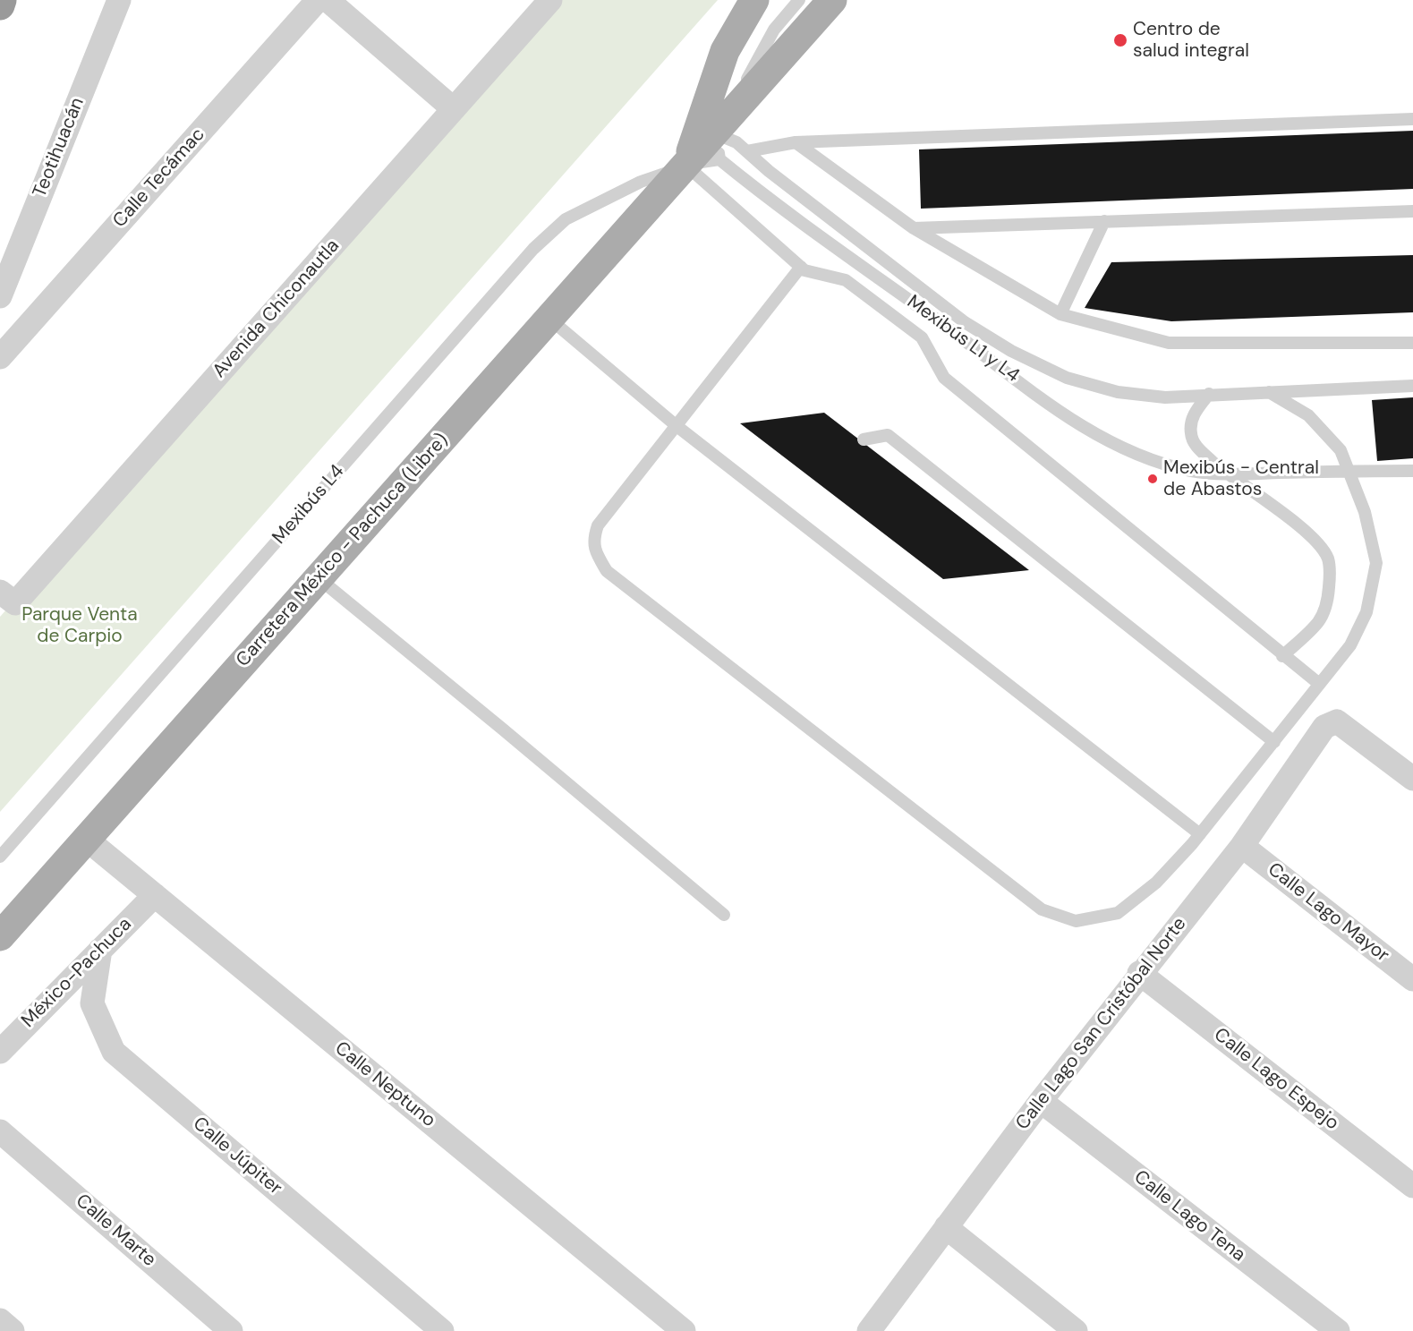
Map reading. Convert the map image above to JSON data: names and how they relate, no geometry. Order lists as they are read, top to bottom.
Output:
{
  "streets": {
    "main road": ["Carretera México - Pachuca (Libre)"],
    "street": [
      "Teotihuacán",
      "Calle Tecámac",
      "Avenida Chiconautla",
      "Calle Lago Mayor",
      "México-Pachuca",
      "Calle Lago San Cristóbal Norte",
      "Calle Lago Espejo",
      "Calle Neptuno",
      "Calle Júpiter",
      "Calle Lago Tena",
      "Calle Marte"
    ],
    "lane": ["Mexibús L1 y L4", "Mexibús L4"]
  },
  "crossings": [
    ["Mexibús L1 y L4", "Mexibús L4"],
    ["Mexibús L1 y L4", "Carretera México - Pachuca (Libre)"],
    ["Mexibús L4", "Carretera México - Pachuca (Libre)"],
    ["Carretera México - Pachuca (Libre)", "Calle Neptuno"],
    ["Calle Lago Mayor", "Calle Lago San Cristóbal Norte"],
    ["México-Pachuca", "Calle Neptuno"],
    ["México-Pachuca", "Calle Júpiter"],
    ["Calle Lago San Cristóbal Norte", "Calle Lago Espejo"],
    ["Calle Lago San Cristóbal Norte", "Calle Lago Tena"]
  ],
  "parks": ["Parque Venta de Carpio"],
  "places": ["Centro de salud integral", "Mexibús - Central de Abastos"]
}
